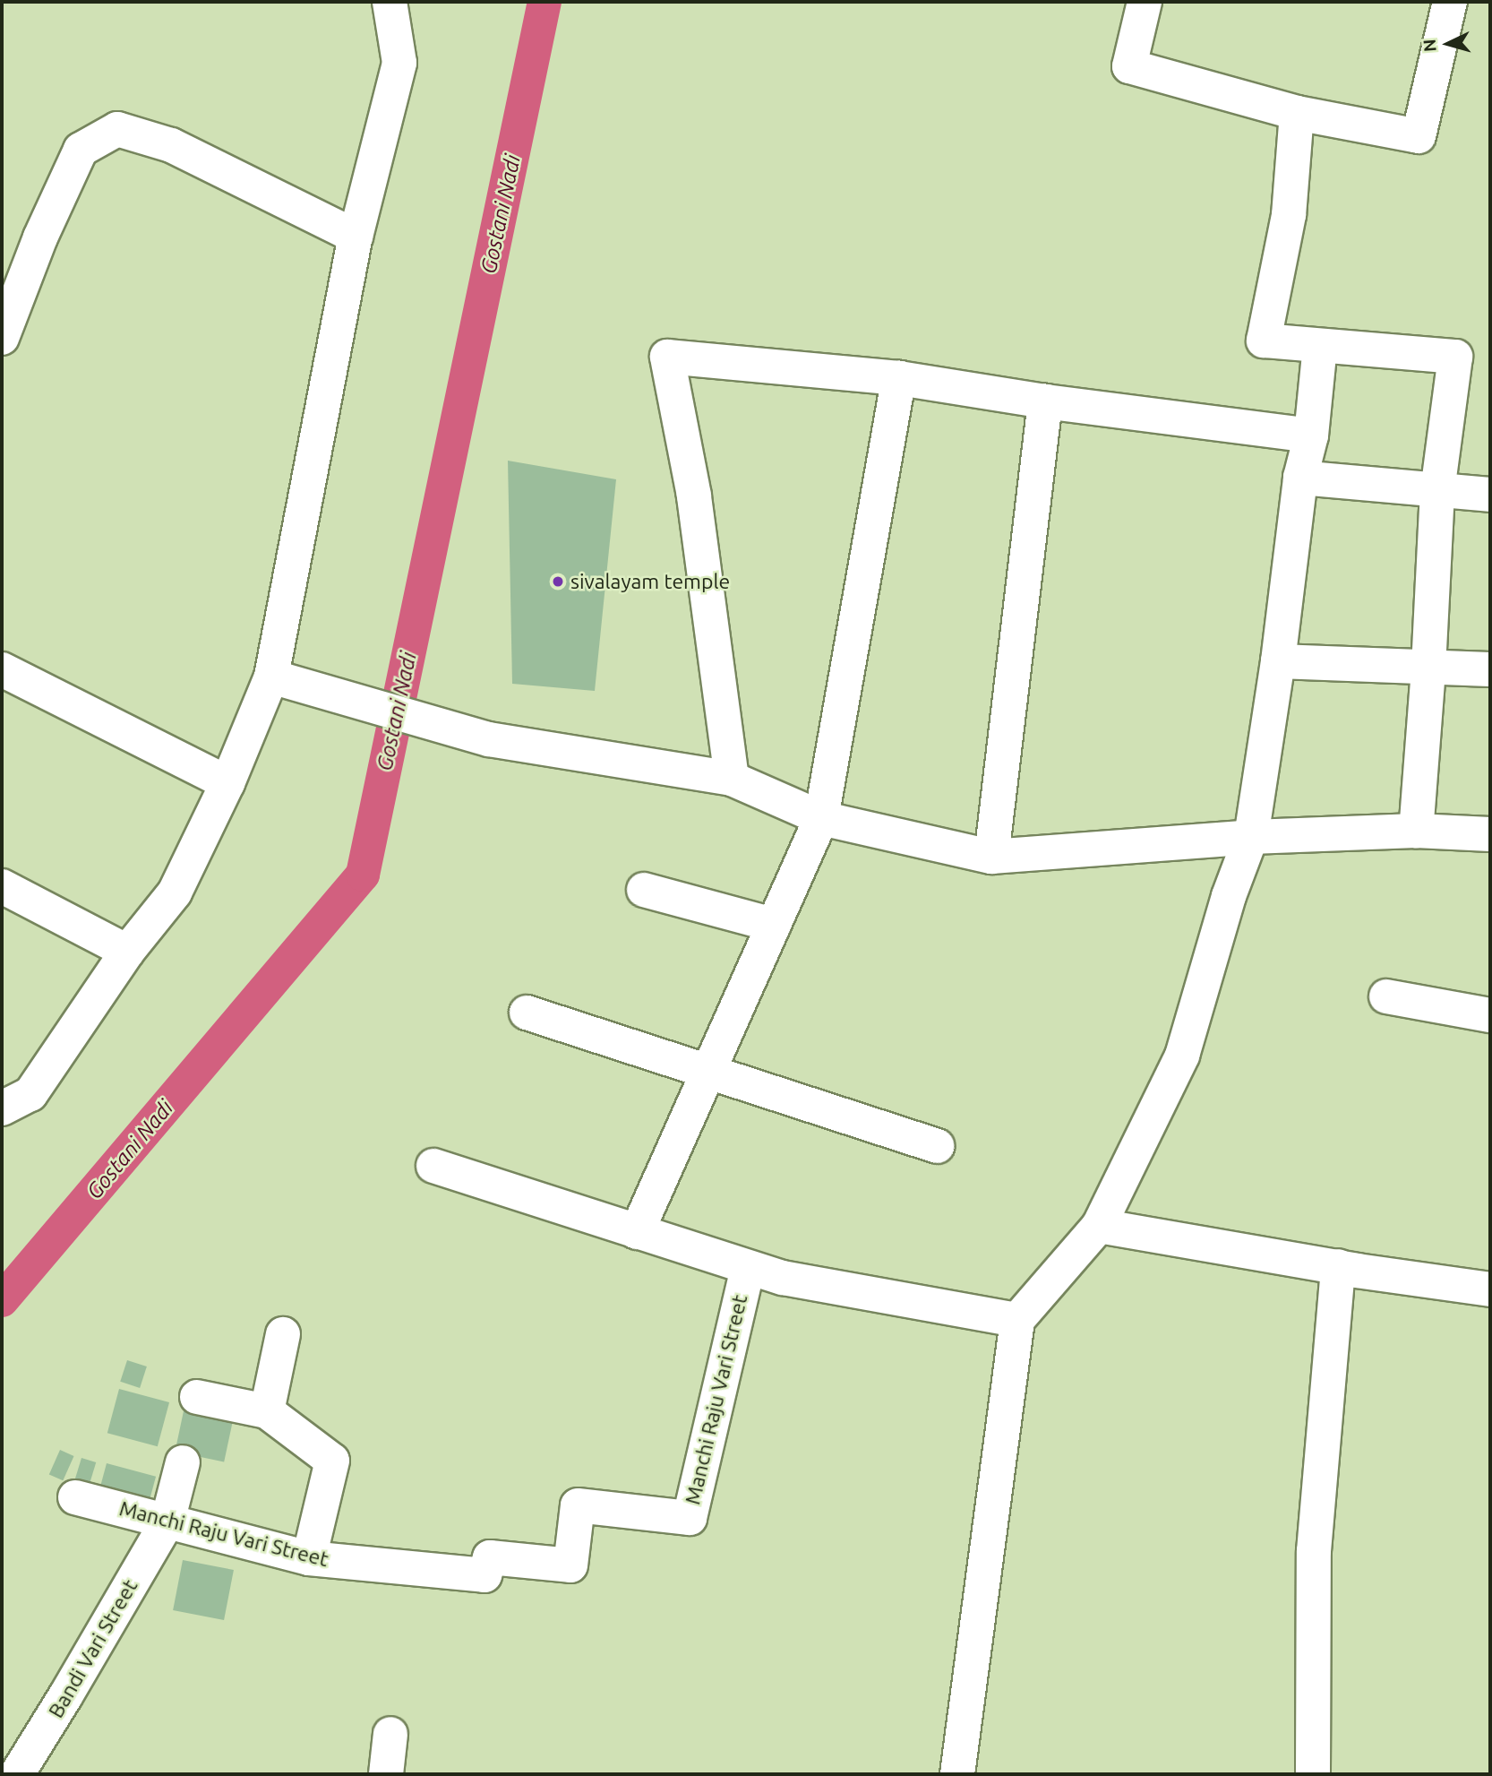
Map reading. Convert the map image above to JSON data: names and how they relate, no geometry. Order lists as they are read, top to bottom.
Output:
{
  "streets": {
    "street": ["Manchi Raju Vari Street", "Bandi Vari Street"]
  },
  "crossings": [
    ["Manchi Raju Vari Street", "Bandi Vari Street"]
  ],
  "water": ["Gostani Nadi"],
  "places": ["sivalayam temple"],
  "north": "left"
}
